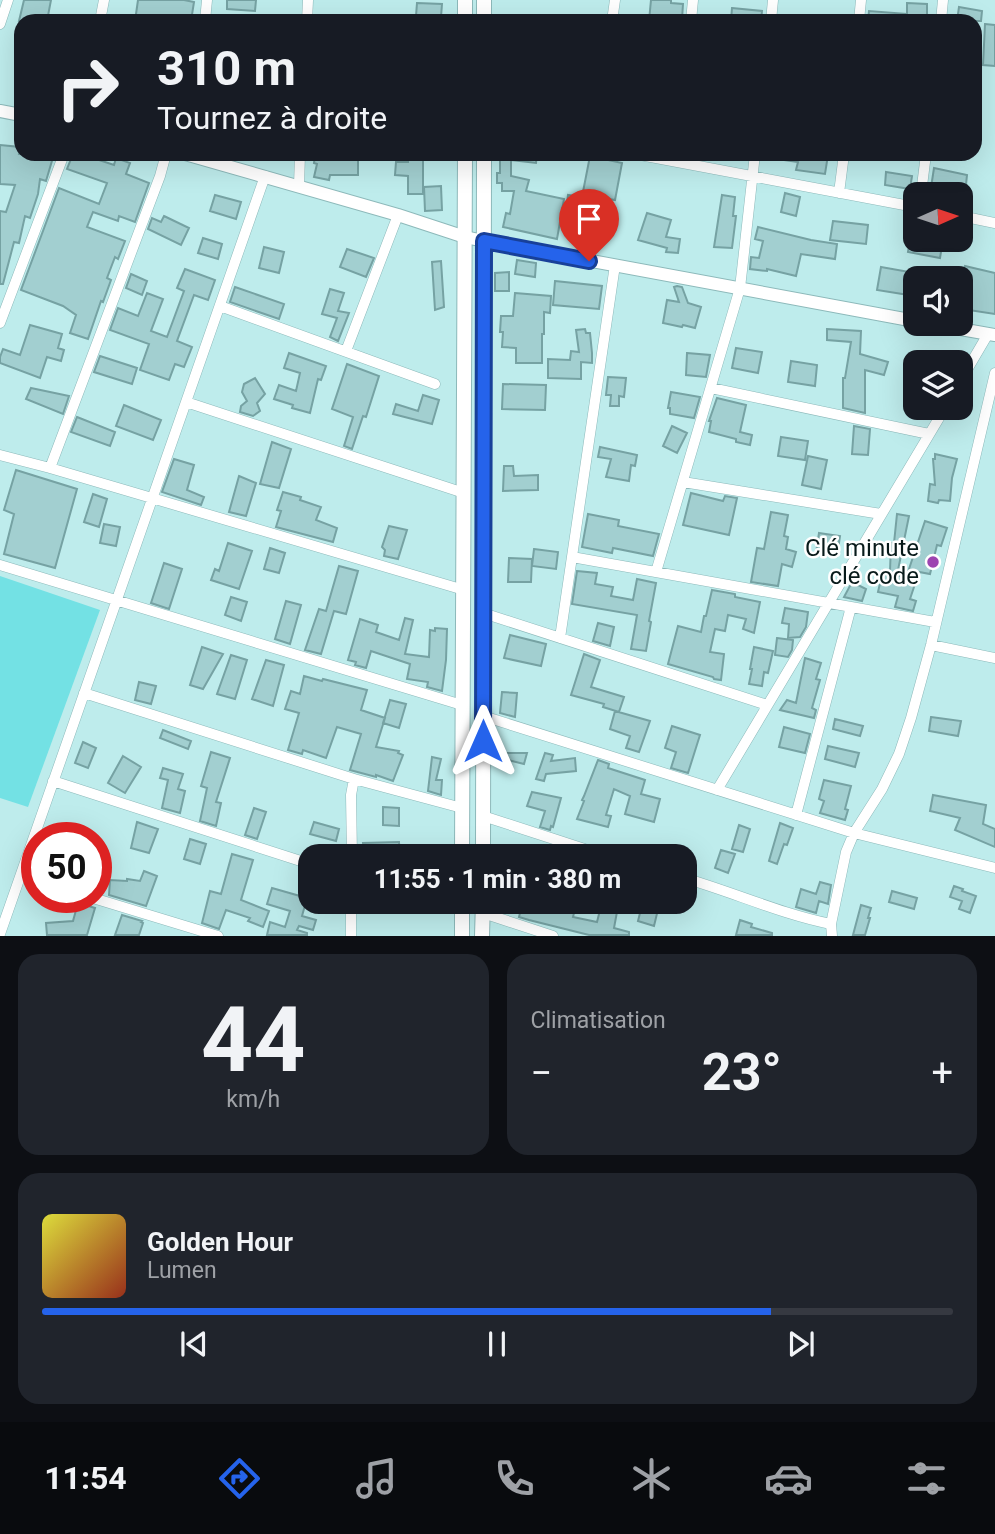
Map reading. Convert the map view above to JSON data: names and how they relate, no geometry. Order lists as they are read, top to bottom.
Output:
{
  "places": ["Clé minute clé code"],
  "north": "right",
  "page": {
    "turn": ["310 m", "Tournez à droite"],
    "limit": "50",
    "trip": "11:55 · 1 min · 380 m",
    "tile": [
      ["44", "km/h"],
      "Climatisation"
    ],
    "heat": ["−", "23°", "+"],
    "song": ["Golden Hour", "Lumen"],
    "tabs": "11:54"
  }
}
